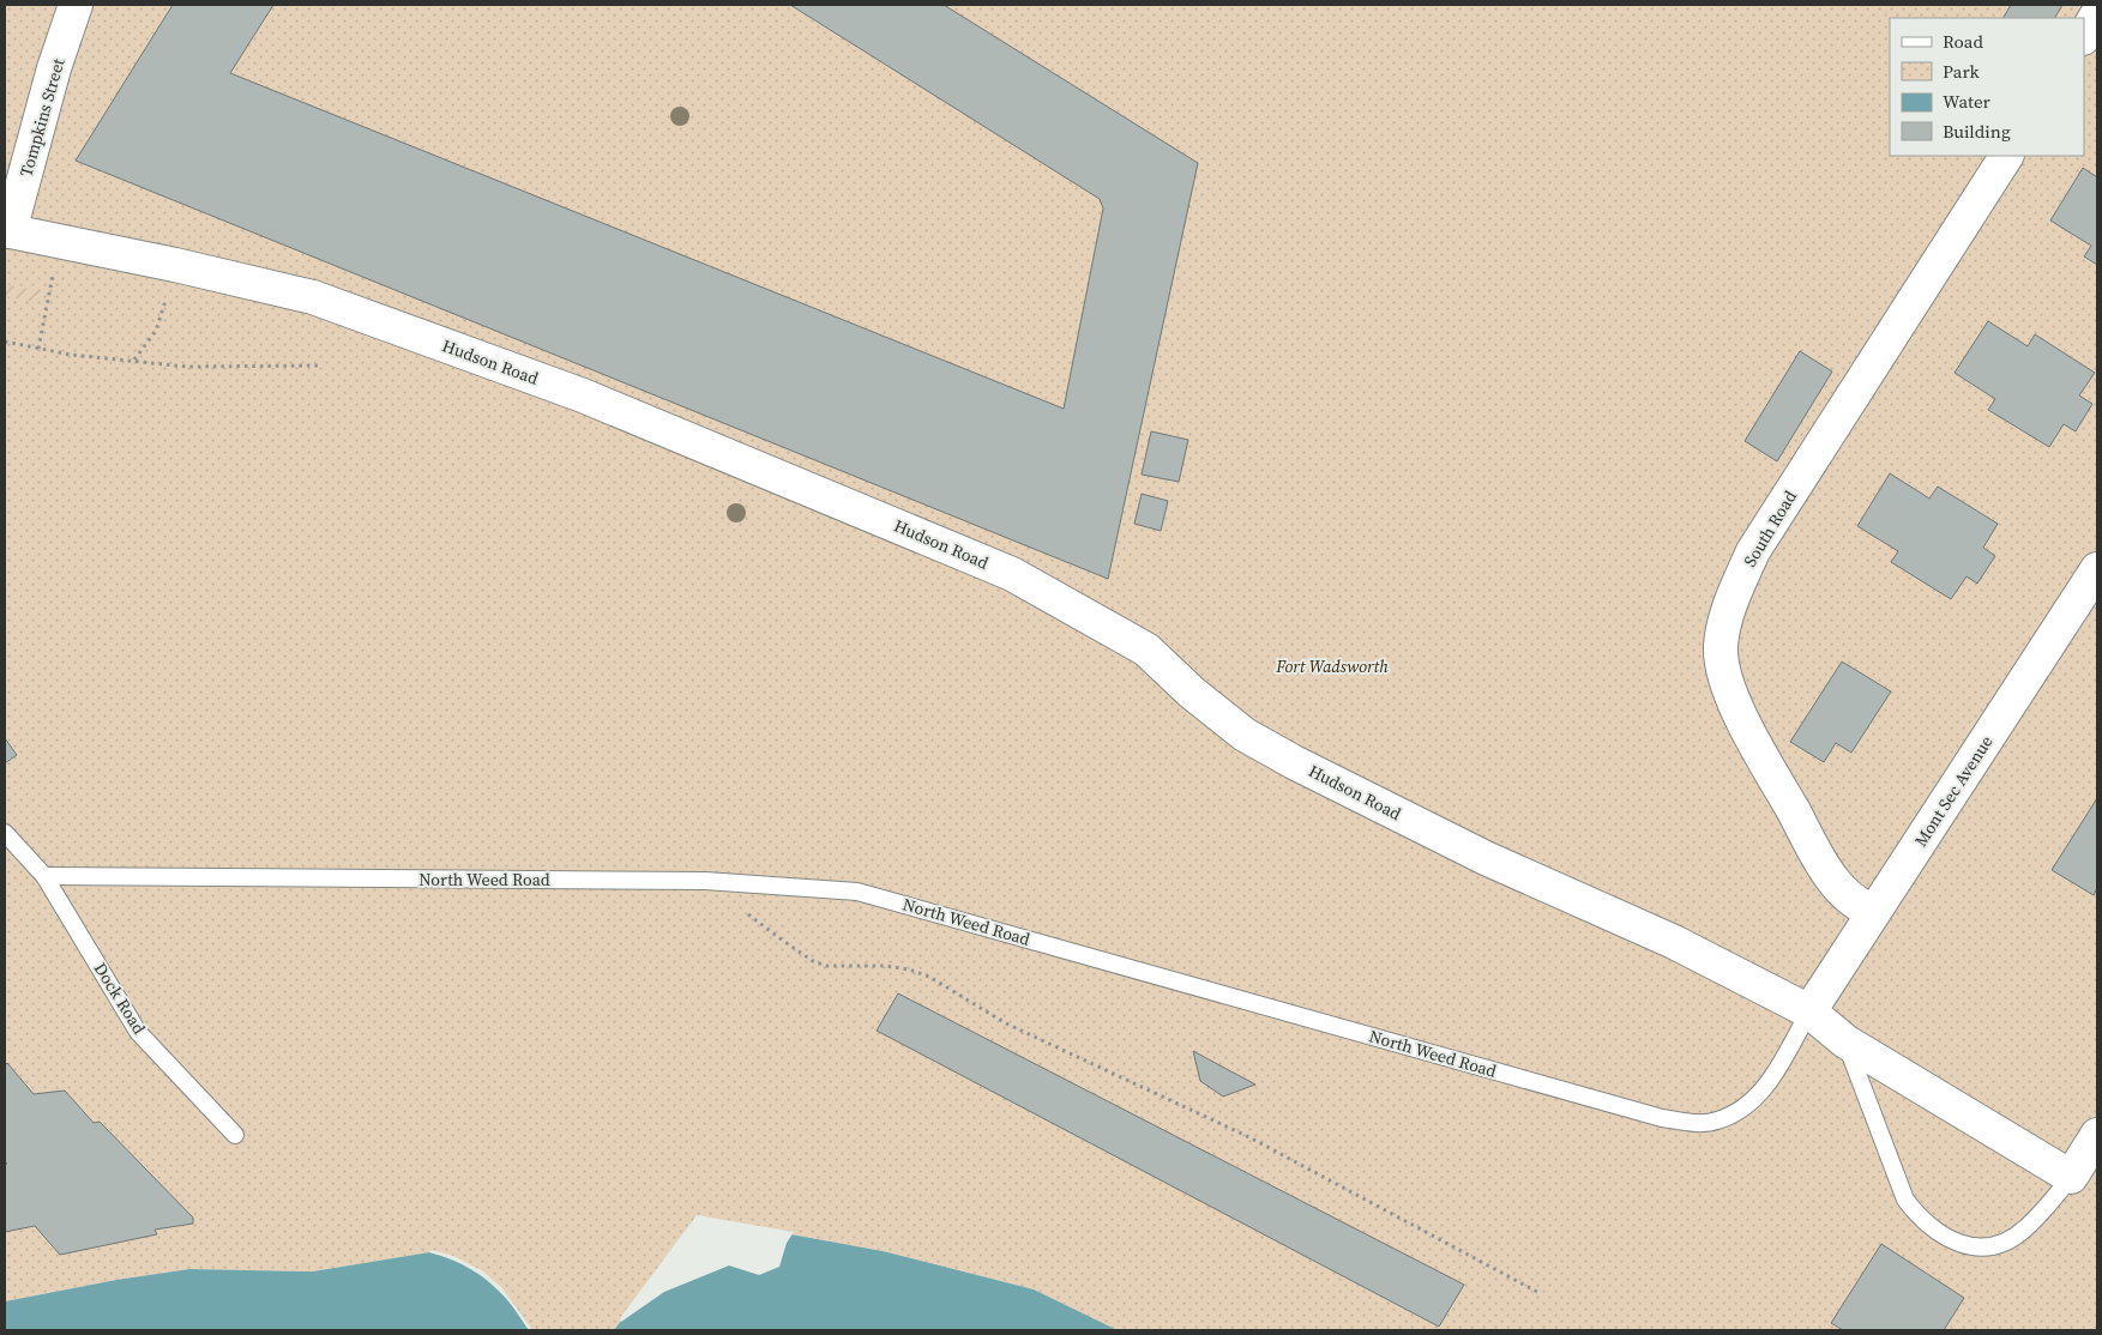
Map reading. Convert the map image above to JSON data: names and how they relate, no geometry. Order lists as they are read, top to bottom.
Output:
{
  "streets": {
    "street": [
      "Tompkins Street",
      "Hudson Road",
      "South Road",
      "Mont Sec Avenue"
    ],
    "lane": ["North Weed Road", "Dock Road"]
  },
  "crossings": [
    ["Tompkins Street", "Hudson Road"],
    ["Hudson Road", "Mont Sec Avenue"],
    ["Hudson Road", "North Weed Road"],
    ["South Road", "Mont Sec Avenue"],
    ["Mont Sec Avenue", "North Weed Road"],
    ["North Weed Road", "Dock Road"]
  ],
  "parks": ["Fort Wadsworth"],
  "legend": [
    "Road",
    "Park",
    "Water",
    "Building"
  ]
}
